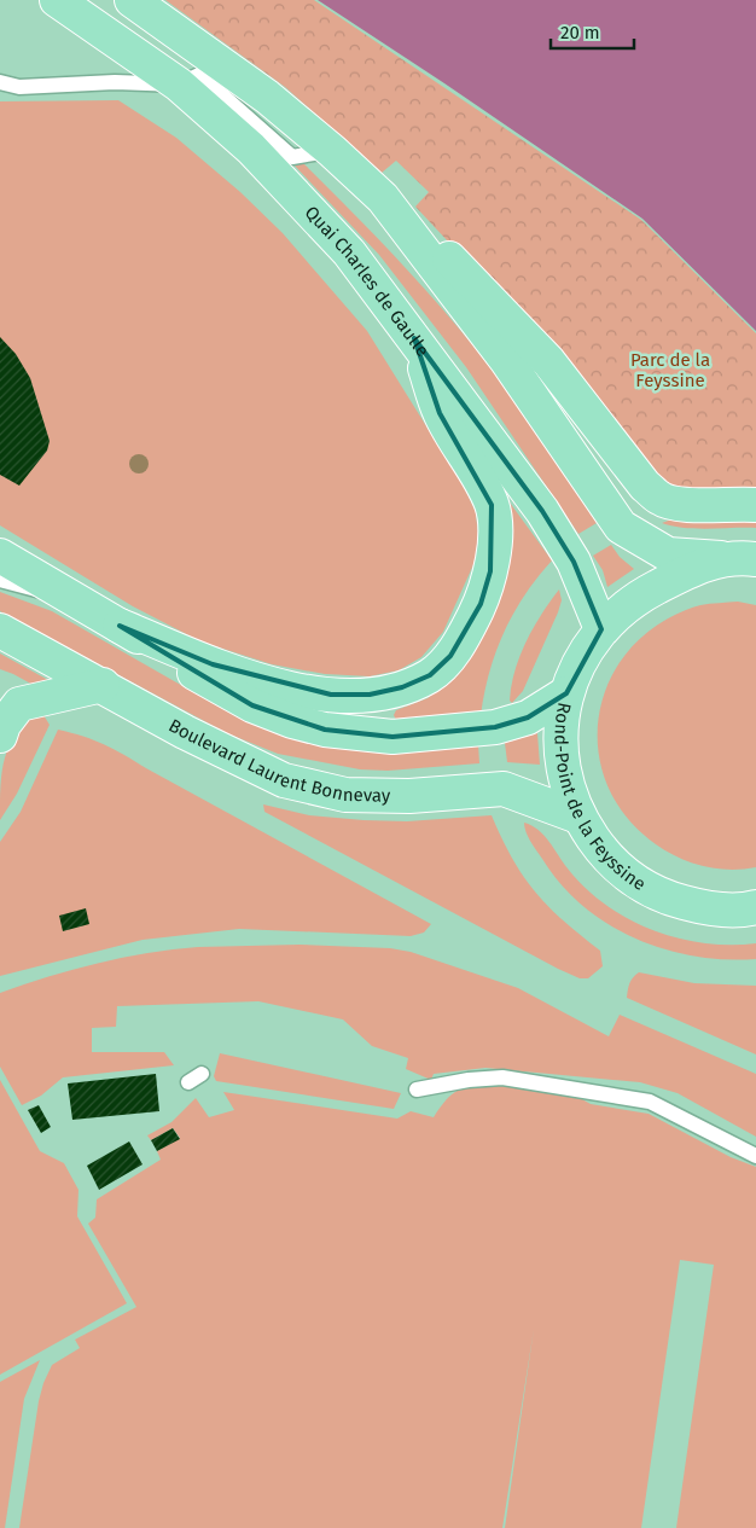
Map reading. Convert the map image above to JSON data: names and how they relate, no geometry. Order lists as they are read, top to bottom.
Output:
{
  "streets": {
    "main road": ["Quai Charles de Gaulle", "Boulevard Laurent Bonnevay", "Rond-Point de la Feyssine"]
  },
  "crossings": [
    ["Quai Charles de Gaulle", "Rond-Point de la Feyssine"],
    ["Boulevard Laurent Bonnevay", "Rond-Point de la Feyssine"]
  ],
  "parks": ["Parc de la Feyssine"],
  "scale_bar": "20 m"
}
